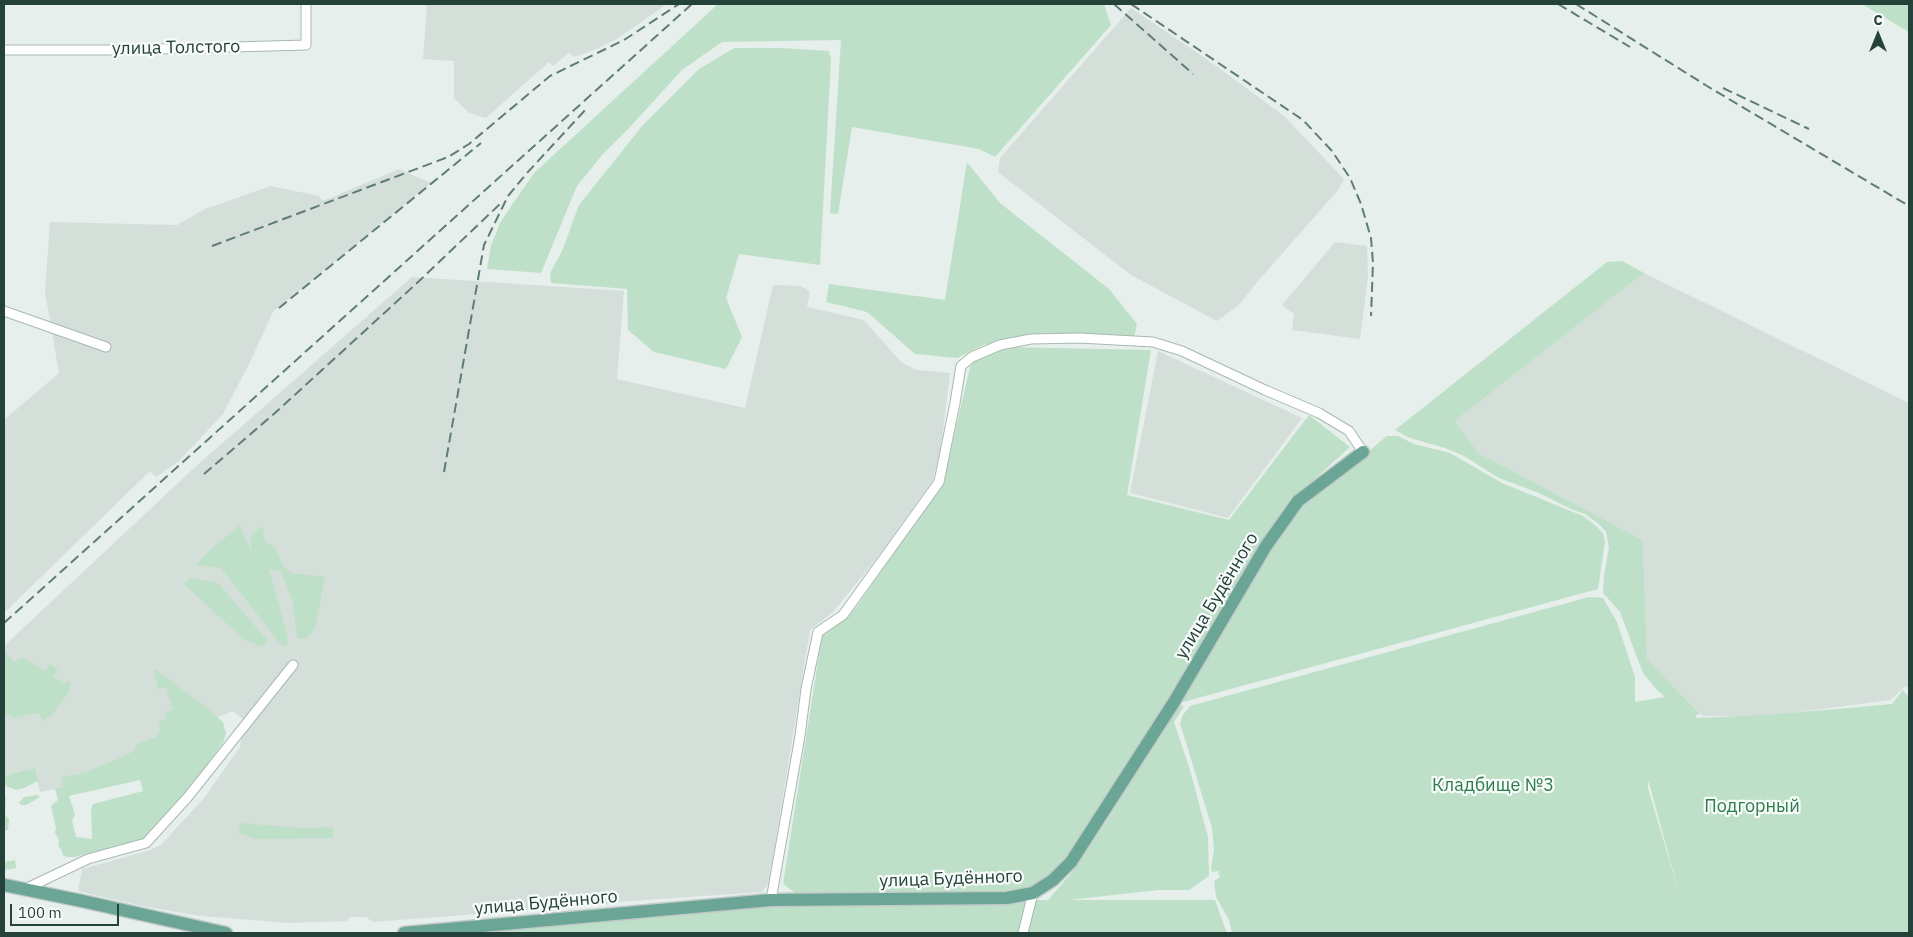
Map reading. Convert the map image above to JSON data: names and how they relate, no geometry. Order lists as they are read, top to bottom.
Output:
{
  "streets": {
    "main road": ["улица Будённого"],
    "street": ["улица Толстого"]
  },
  "parks": ["Кладбище №3", "Подгорный"],
  "scale_bar": "100 m",
  "north": "top"
}
